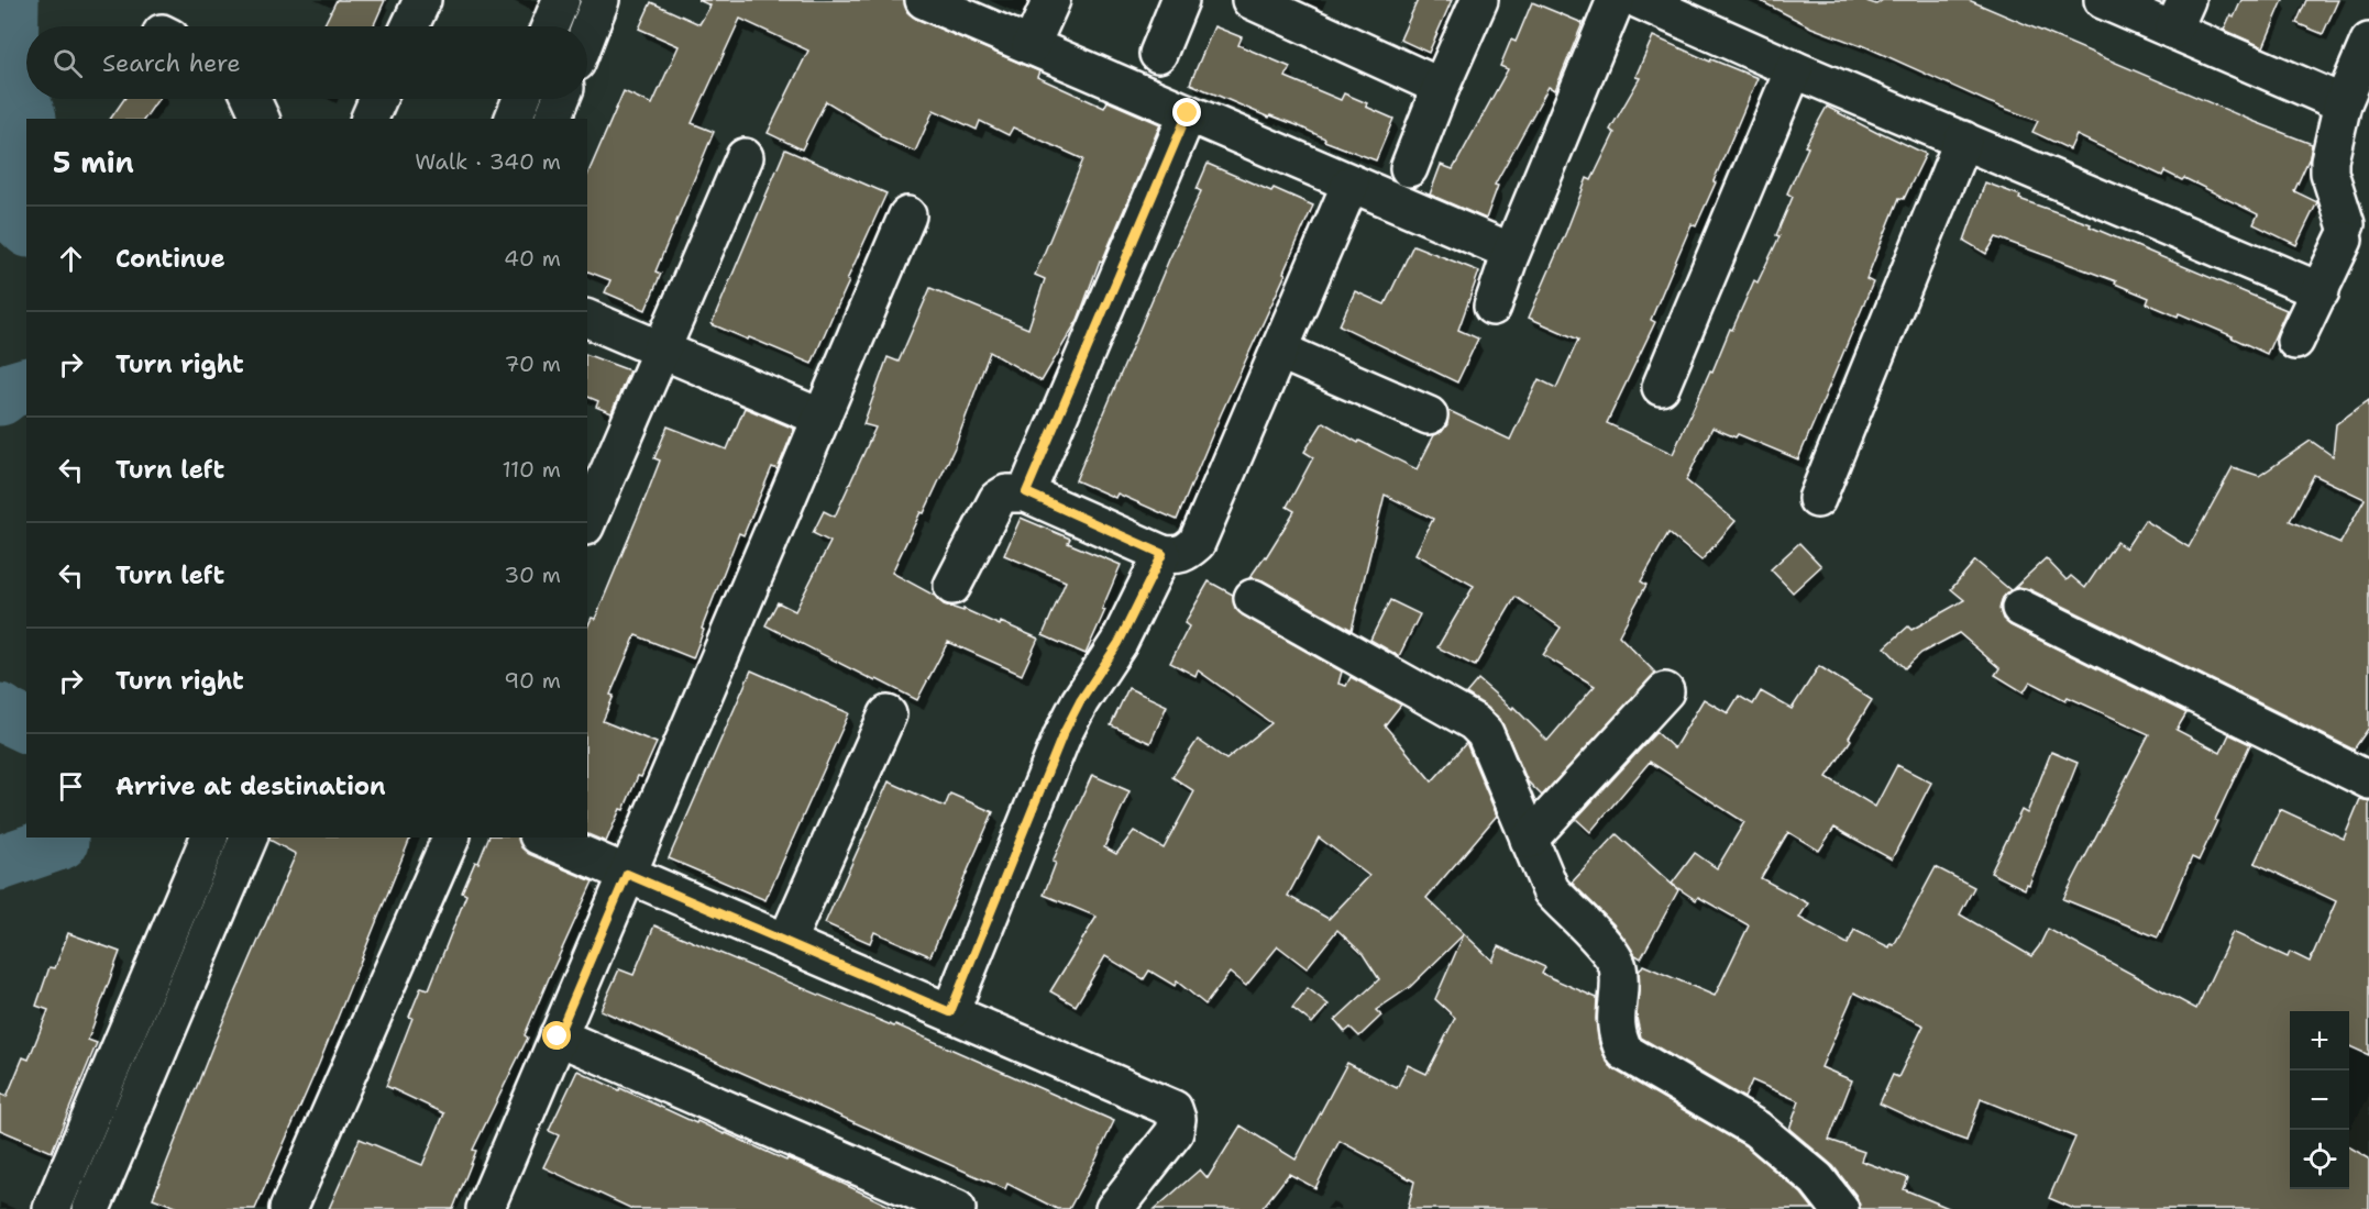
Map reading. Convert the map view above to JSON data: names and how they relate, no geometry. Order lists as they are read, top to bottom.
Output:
{
  "page": {
    "search": "Search here",
    "heading": ["5 min", "Walk · 340 m"],
    "list": [
      ["Continue", "40 m"],
      ["Turn right", "70 m"],
      ["Turn left", "110 m"],
      ["Turn left", "30 m"],
      ["Turn right", "90 m"],
      "Arrive at destination"
    ],
    "map_buttons": ["+", "−"]
  }
}
